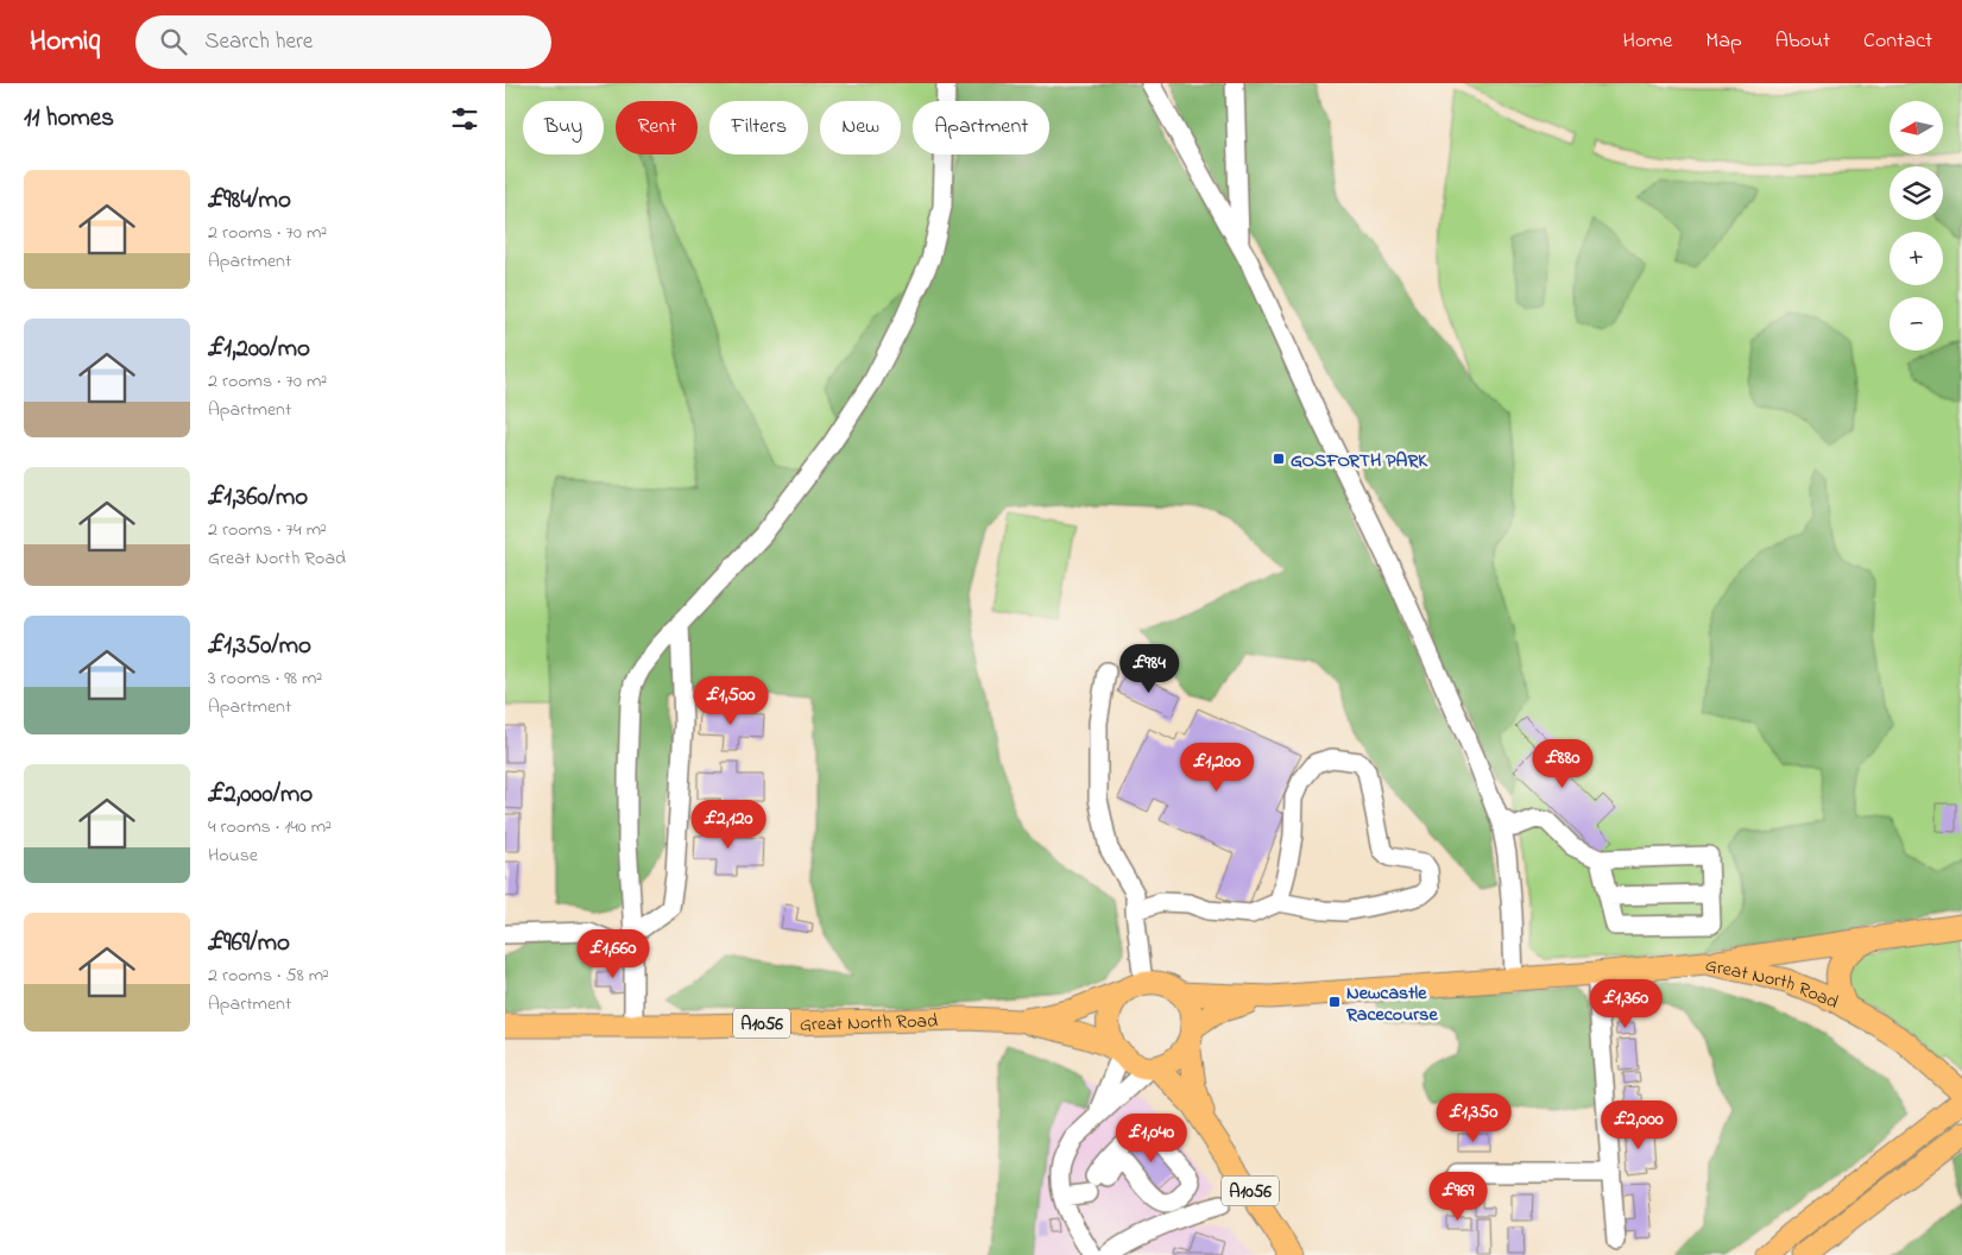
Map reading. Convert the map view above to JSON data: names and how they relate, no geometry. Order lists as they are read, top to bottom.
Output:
{
  "streets": {
    "main road": ["Great North Road", "A1056"]
  },
  "crossings": [
    ["Great North Road", "A1056"]
  ],
  "places": {
    "transit": ["GOSFORTH PARK", "Newcastle Racecourse"]
  },
  "north": "left",
  "page": {
    "header": "Homiq",
    "search": "Search here",
    "nav": [
      "Home",
      "Map",
      "About",
      "Contact"
    ],
    "heading": "11 homes",
    "map_buttons": ["+", "−"],
    "chip": [
      "Buy",
      "Rent",
      "Filters",
      "New",
      "Apartment"
    ],
    "list": [
      {
        "name": "£984/mo",
        "note": "2 rooms · 70 m² · Apartment"
      },
      {
        "name": "£1,200/mo",
        "note": "2 rooms · 70 m² · Apartment"
      },
      {
        "name": "£1,360/mo",
        "note": "2 rooms · 74 m² · Great North Road"
      },
      {
        "name": "£1,350/mo",
        "note": "3 rooms · 98 m² · Apartment"
      },
      {
        "name": "£2,000/mo",
        "note": "4 rooms · 140 m² · House"
      },
      {
        "name": "£969/mo",
        "note": "2 rooms · 58 m² · Apartment"
      }
    ],
    "price": [
      "£984",
      "£1,500",
      "£880",
      "£1,200",
      "£2,120",
      "£1,660",
      "£1,360",
      "£1,350",
      "£2,000",
      "£1,040",
      "£969"
    ]
  }
}
